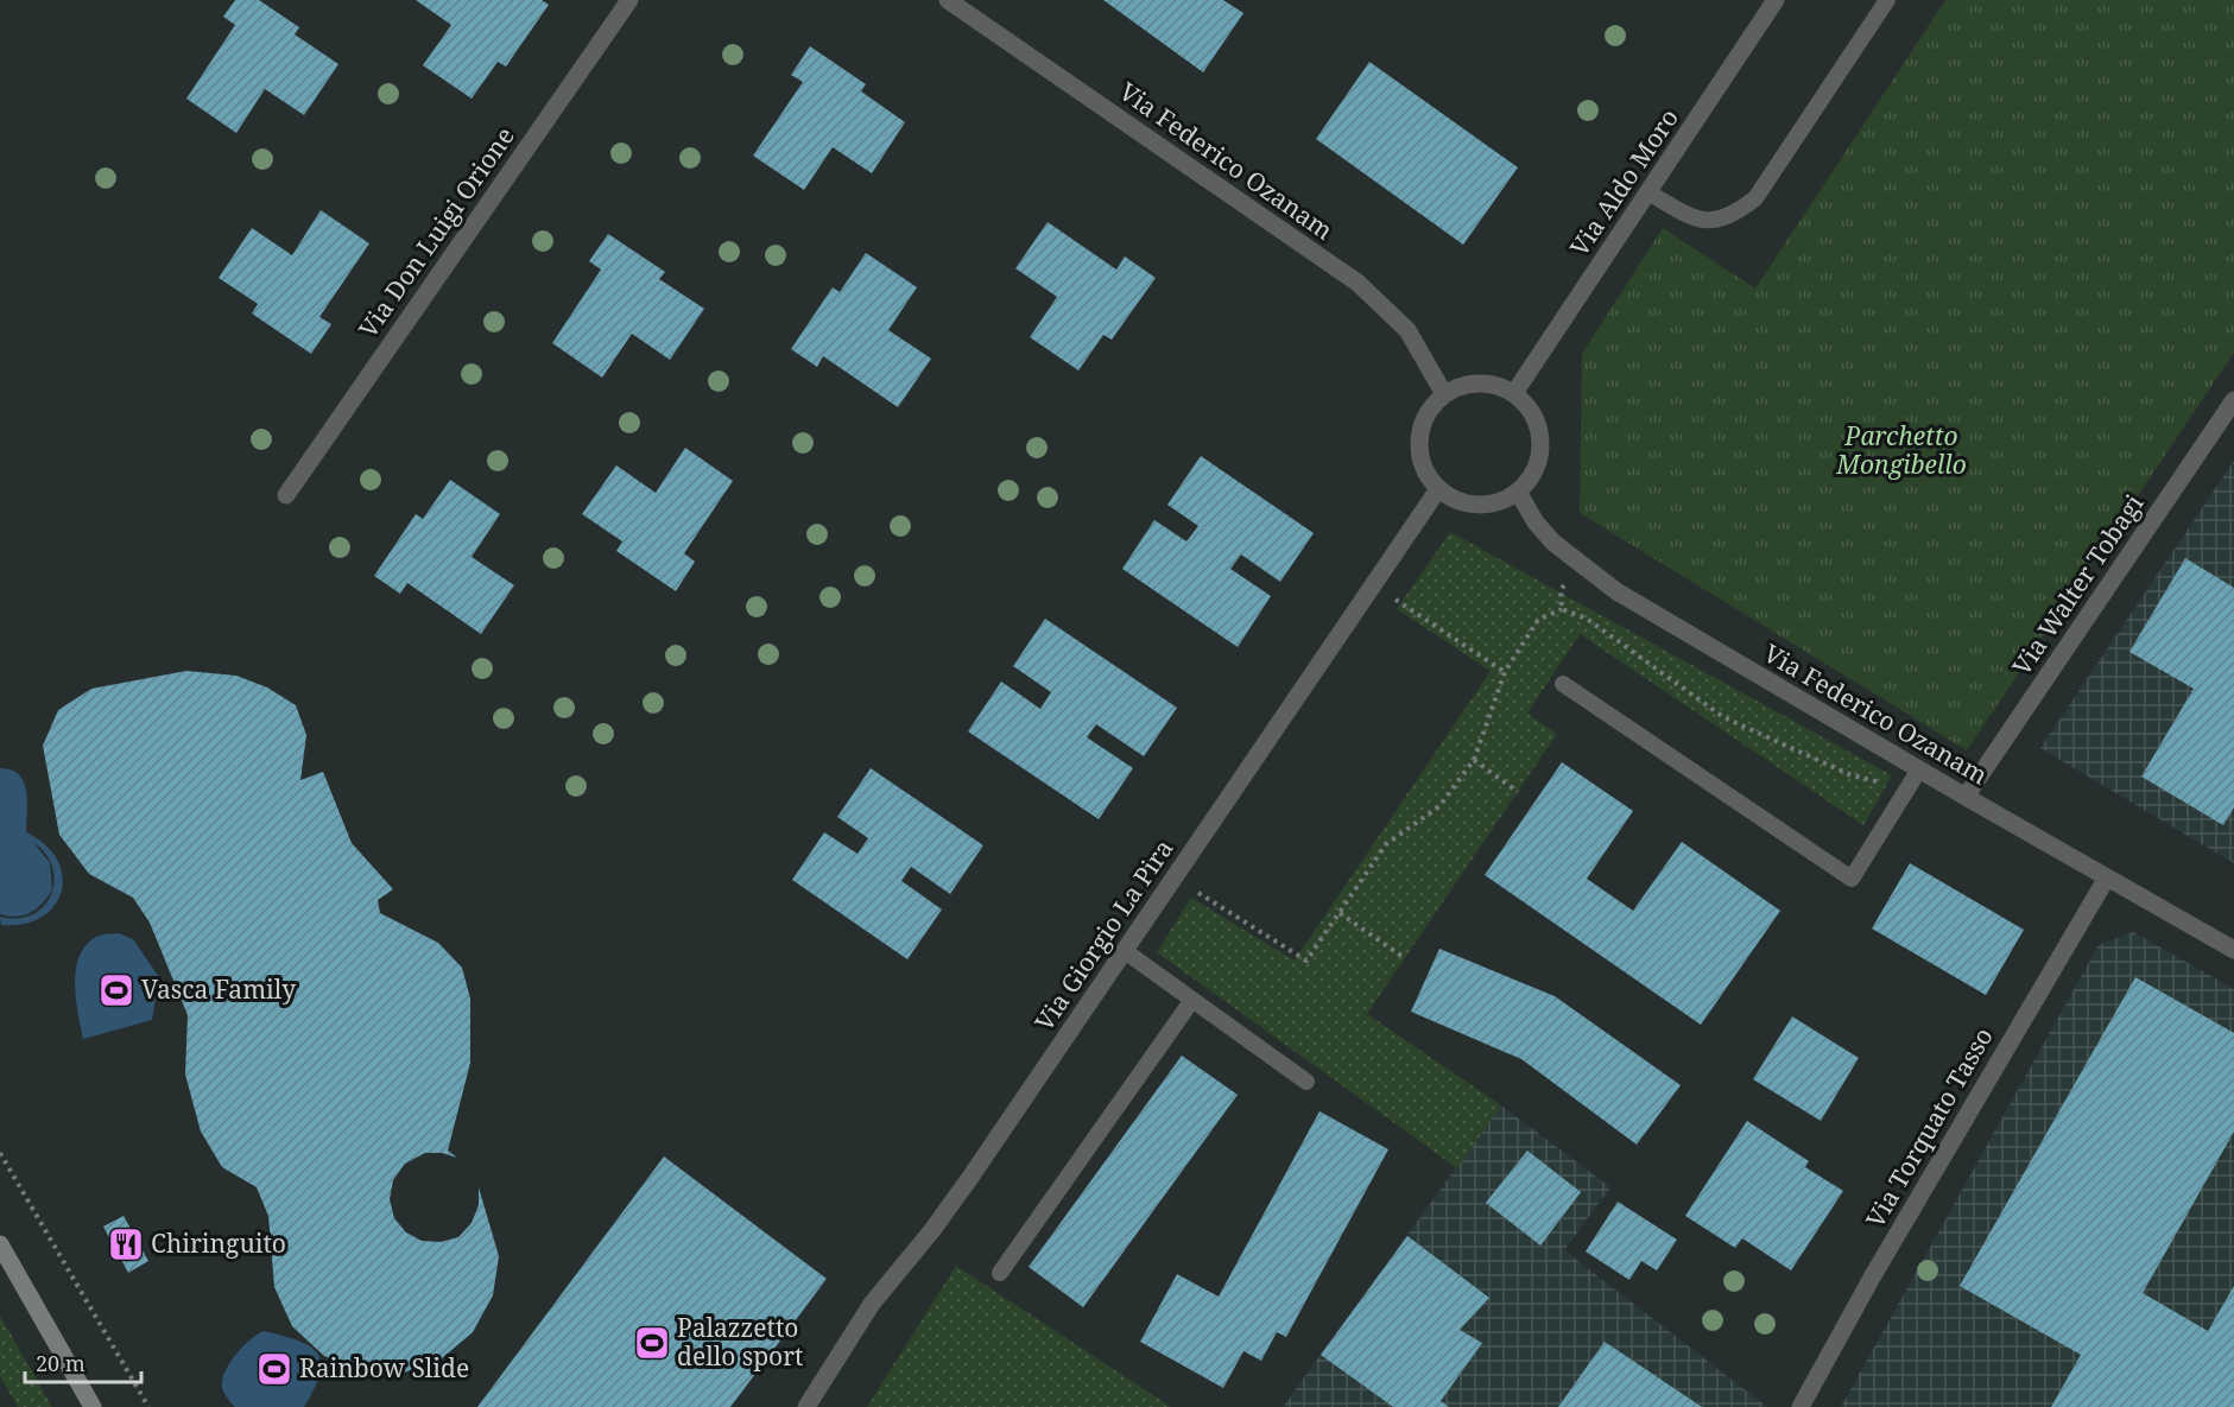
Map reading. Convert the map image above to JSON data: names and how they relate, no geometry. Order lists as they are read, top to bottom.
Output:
{
  "streets": {
    "street": [
      "Via Federico Ozanam",
      "Via Aldo Moro",
      "Via Don Luigi Orione",
      "Via Walter Tobagi",
      "Via Giorgio La Pira",
      "Via Torquato Tasso"
    ]
  },
  "crossings": [
    ["Via Federico Ozanam", "Via Aldo Moro"],
    ["Via Federico Ozanam", "Via Walter Tobagi"],
    ["Via Federico Ozanam", "Via Giorgio La Pira"],
    ["Via Federico Ozanam", "Via Torquato Tasso"],
    ["Via Aldo Moro", "Via Giorgio La Pira"]
  ],
  "parks": ["Parchetto Mongibello"],
  "places": {
    "sports": ["Vasca Family", "Palazzetto dello sport", "Rainbow Slide"],
    "restaurant": ["Chiringuito"]
  },
  "scale_bar": "20 m"
}
